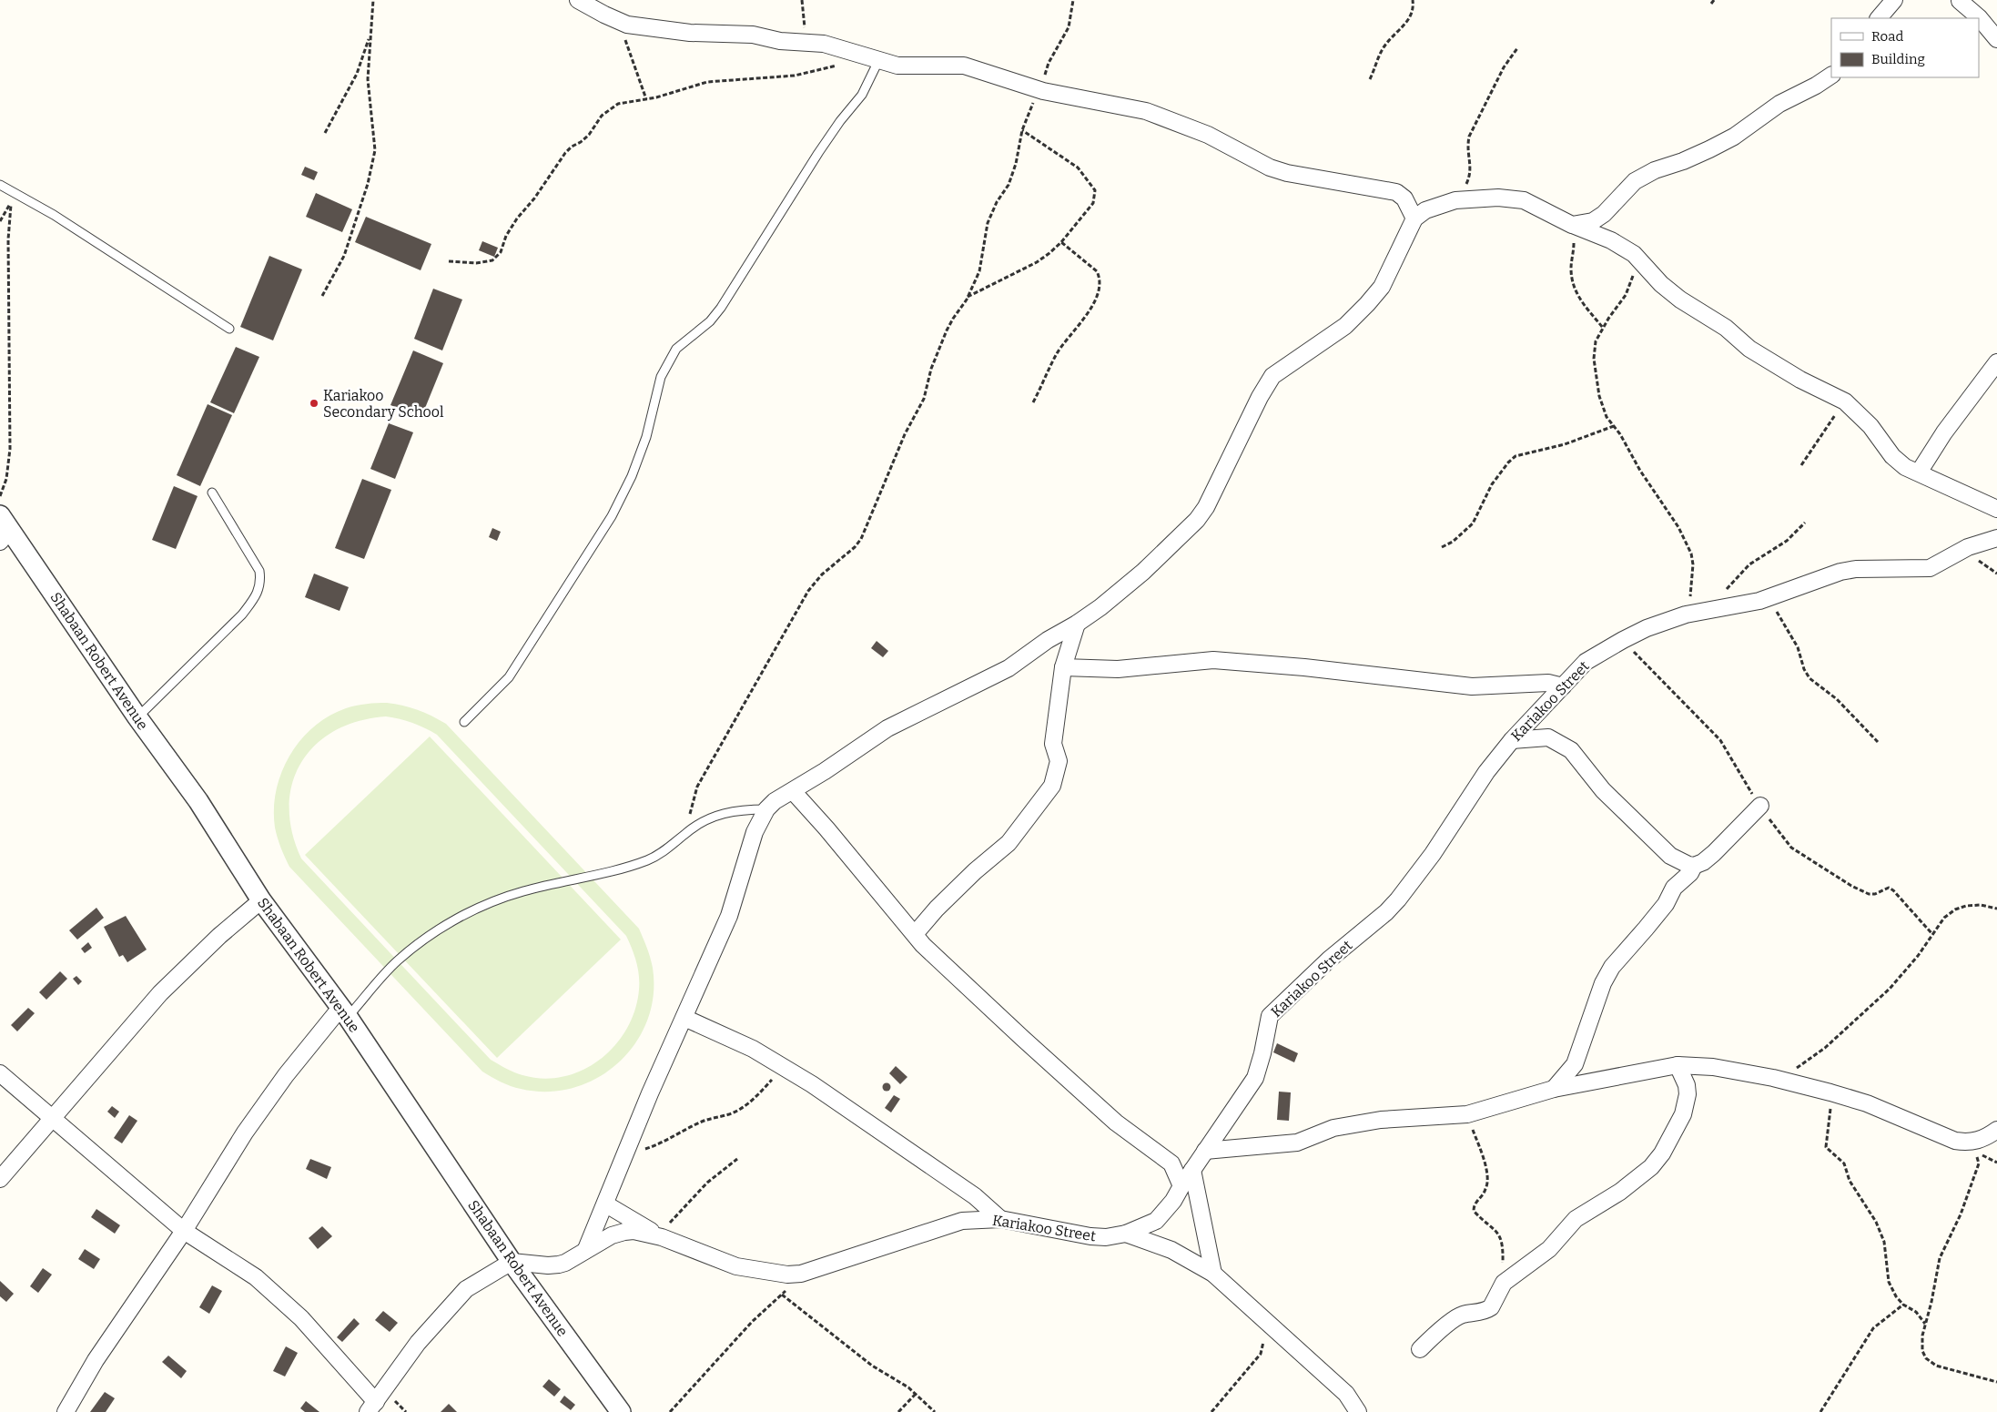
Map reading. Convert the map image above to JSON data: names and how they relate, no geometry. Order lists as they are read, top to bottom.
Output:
{
  "streets": {
    "street": ["Shabaan Robert Avenue", "Kariakoo Street"]
  },
  "crossings": [
    ["Shabaan Robert Avenue", "Kariakoo Street"]
  ],
  "places": ["Kariakoo Secondary School"],
  "legend": ["Road", "Building"]
}
